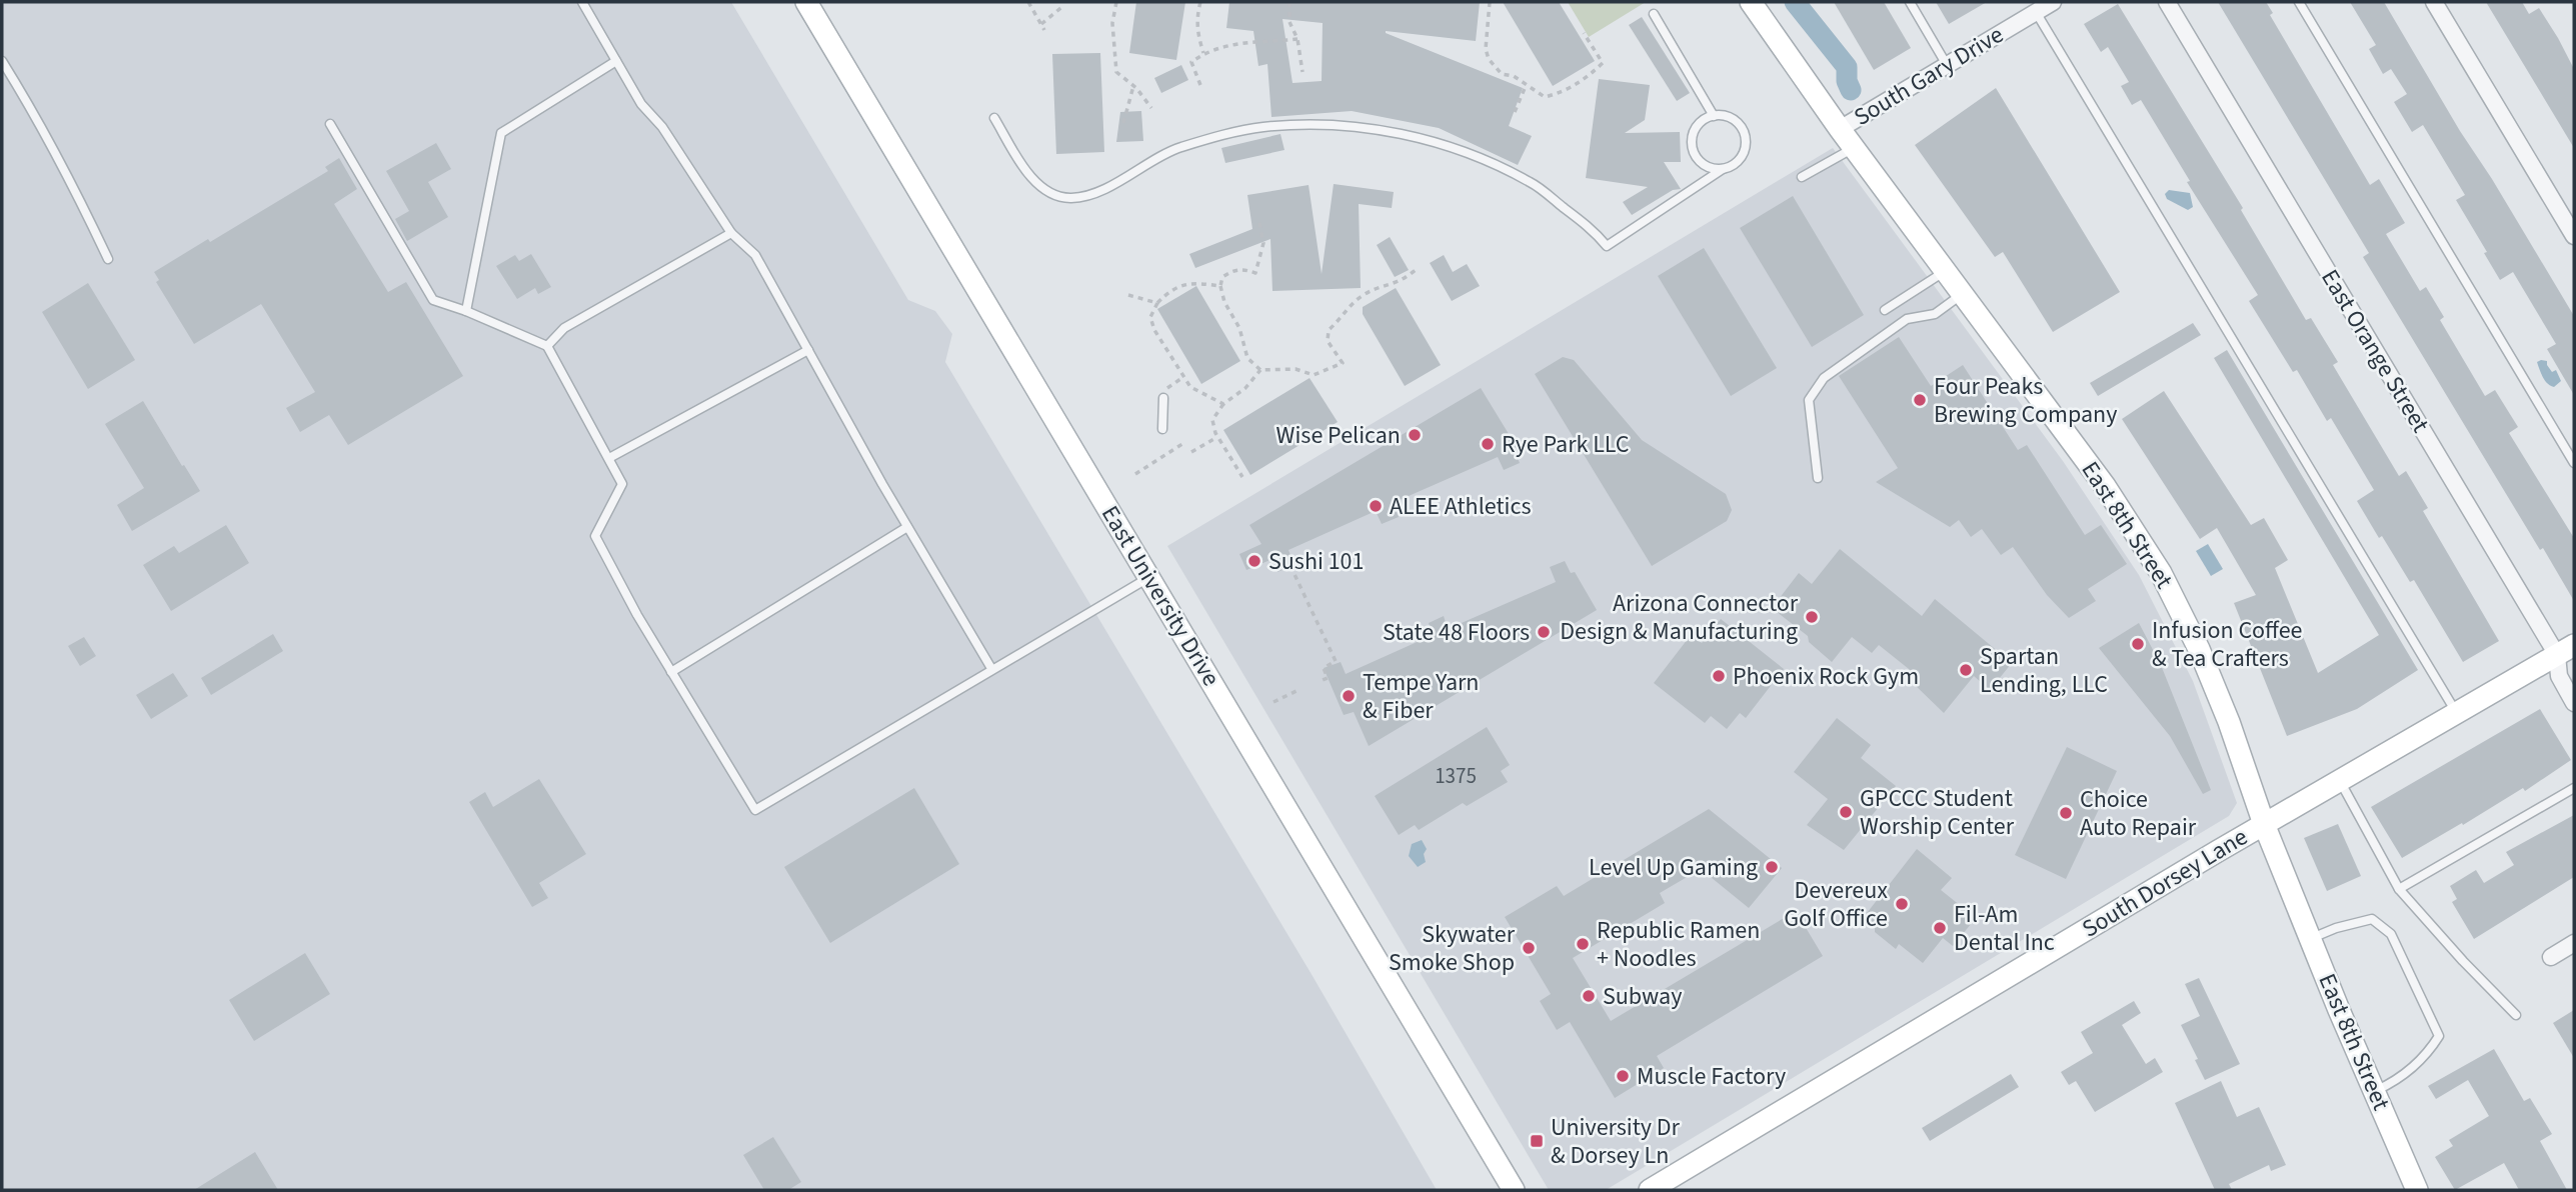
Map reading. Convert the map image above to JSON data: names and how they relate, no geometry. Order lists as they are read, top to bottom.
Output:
{
  "streets": {
    "street": [
      "South Gary Drive",
      "East Orange Street",
      "East 8th Street",
      "East University Drive",
      "South Dorsey Lane"
    ]
  },
  "crossings": [
    ["South Gary Drive", "East 8th Street"],
    ["East Orange Street", "South Dorsey Lane"],
    ["East 8th Street", "South Dorsey Lane"]
  ],
  "places": {
    "other": [
      "Four Peaks Brewing Company",
      "Wise Pelican",
      "Rye Park LLC",
      "ALEE Athletics",
      "Sushi 101",
      "Arizona Connector Design & Manufacturing",
      "State 48 Floors",
      "Infusion Coffee & Tea Crafters",
      "Spartan Lending, LLC",
      "Phoenix Rock Gym",
      "Tempe Yarn & Fiber",
      "GPCCC Student Worship Center",
      "Choice Auto Repair",
      "Level Up Gaming",
      "Devereux Golf Office",
      "Fil-Am Dental Inc",
      "Republic Ramen + Noodles",
      "Skywater Smoke Shop",
      "Subway",
      "Muscle Factory"
    ],
    "transit": ["University Dr & Dorsey Ln"]
  },
  "house_numbers": ["1375"]
}
